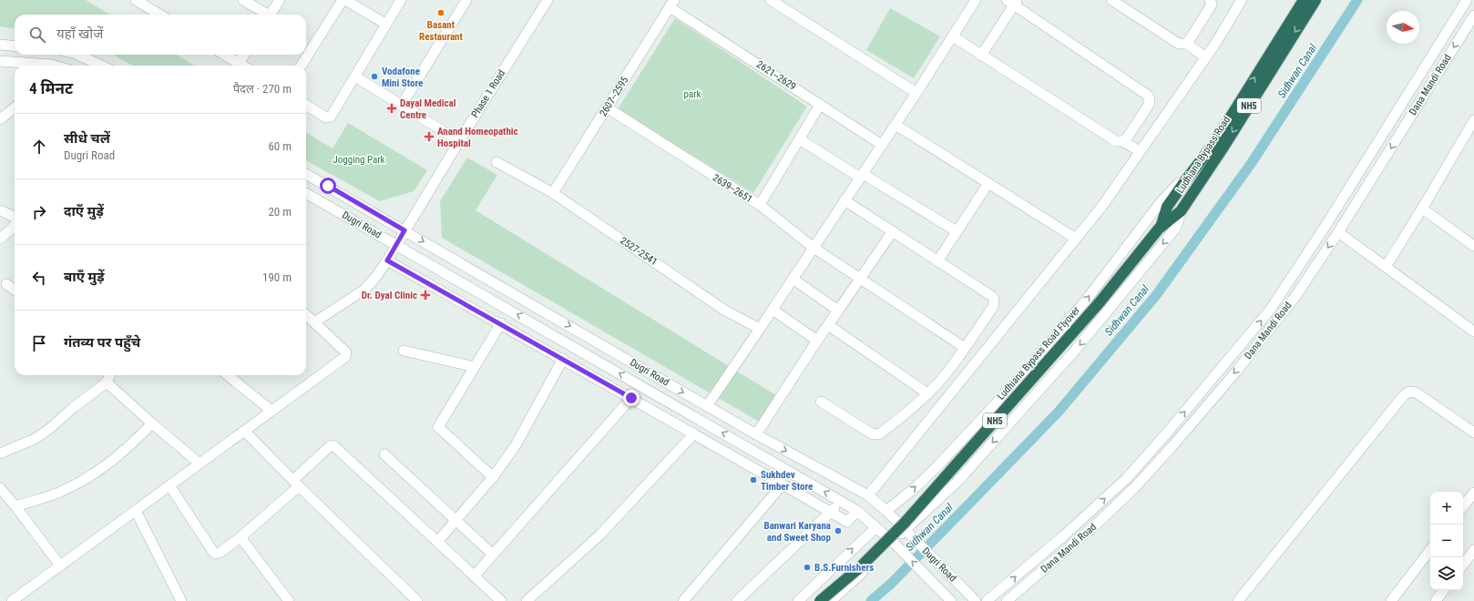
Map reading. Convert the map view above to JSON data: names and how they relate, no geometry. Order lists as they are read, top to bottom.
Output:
{
  "streets": {
    "highway": ["NH5", "Ludhiana Bypass Road", "Ludhiana Bypass Road Flyover"],
    "street": [
      "2621--2629",
      "Dana Mandi Road",
      "Phase 1 Road",
      "2607--2595",
      "2639--2651",
      "Dugri Road",
      "2527-2541"
    ]
  },
  "crossings": [
    ["2621--2629", "2607--2595"],
    ["2621--2629", "2639--2651"],
    ["Phase 1 Road", "Dugri Road"],
    ["2607--2595", "2639--2651"],
    ["2607--2595", "2527-2541"],
    ["Ludhiana Bypass Road", "Ludhiana Bypass Road Flyover"]
  ],
  "water": ["Sidhwan Canal"],
  "parks": ["park", "Jogging Park"],
  "places": {
    "other": [
      "Basant Restaurant",
      "Vodafone Mini Store",
      "Sukhdev Timber Store",
      "Banwari Karyana and Sweet Shop",
      "B.S.Furnishers"
    ],
    "health": ["Dayal Medical Centre", "Anand Homeopathic Hospital", "Dr. Dyal Clinic"]
  },
  "north": "right",
  "page": {
    "search": "यहाँ खोजें",
    "heading": ["4 मिनट", "पैदल · 270 m"],
    "list": [
      ["सीधे चलें", "Dugri Road", "60 m"],
      ["दाएँ मुड़ें", "20 m"],
      ["बाएँ मुड़ें", "190 m"],
      "गंतव्य पर पहुँचे"
    ],
    "map_buttons": ["+", "−"]
  }
}
